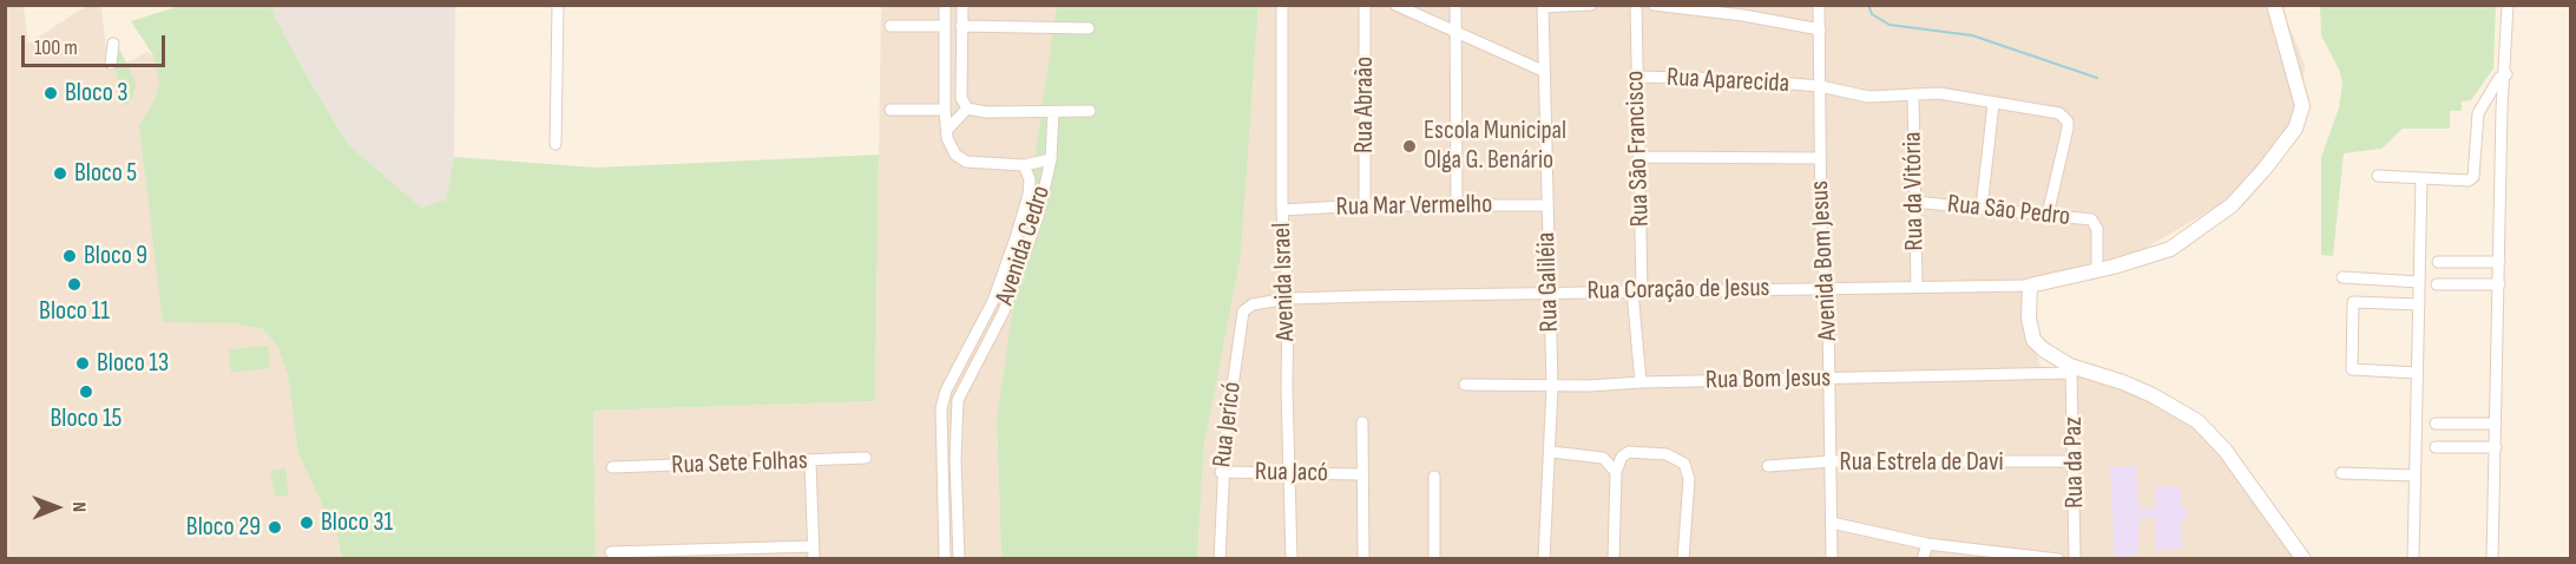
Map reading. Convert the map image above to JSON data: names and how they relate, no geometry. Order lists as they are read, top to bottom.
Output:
{
  "streets": {
    "street": [
      "Rua Aparecida",
      "Rua Abraão",
      "Rua São Francisco",
      "Rua da Vitória",
      "Rua Mar Vermelho",
      "Rua São Pedro",
      "Avenida Cedro",
      "Avenida Bom Jesus",
      "Avenida Israel",
      "Rua Galiléia",
      "Rua Coração de Jesus",
      "Rua Bom Jesus",
      "Rua Jericó",
      "Rua Estrela de Davi",
      "Rua da Paz",
      "Rua Sete Folhas",
      "Rua Jacó"
    ]
  },
  "crossings": [
    ["Rua Aparecida", "Rua São Francisco"],
    ["Rua Aparecida", "Rua da Vitória"],
    ["Rua Aparecida", "Rua São Pedro"],
    ["Rua Aparecida", "Avenida Bom Jesus"],
    ["Rua Abraão", "Rua Mar Vermelho"],
    ["Rua São Francisco", "Rua Coração de Jesus"],
    ["Rua São Francisco", "Rua Bom Jesus"],
    ["Rua da Vitória", "Rua São Pedro"],
    ["Rua da Vitória", "Rua Coração de Jesus"],
    ["Rua Mar Vermelho", "Avenida Israel"],
    ["Rua Mar Vermelho", "Rua Galiléia"],
    ["Rua São Pedro", "Rua Coração de Jesus"],
    ["Avenida Bom Jesus", "Rua Coração de Jesus"],
    ["Avenida Bom Jesus", "Rua Bom Jesus"],
    ["Avenida Bom Jesus", "Rua Estrela de Davi"],
    ["Avenida Israel", "Rua Coração de Jesus"],
    ["Avenida Israel", "Rua Jacó"],
    ["Rua Galiléia", "Rua Coração de Jesus"],
    ["Rua Galiléia", "Rua Bom Jesus"],
    ["Rua Coração de Jesus", "Rua Jericó"],
    ["Rua Bom Jesus", "Rua da Paz"],
    ["Rua Jericó", "Rua Jacó"],
    ["Rua Estrela de Davi", "Rua da Paz"]
  ],
  "places": [
    "Bloco 3",
    "Escola Municipal Olga G. Benário",
    "Bloco 5",
    "Bloco 9",
    "Bloco 11",
    "Bloco 13",
    "Bloco 15",
    "Bloco 31",
    "Bloco 29"
  ],
  "scale_bar": "100 m",
  "north": "right"
}
